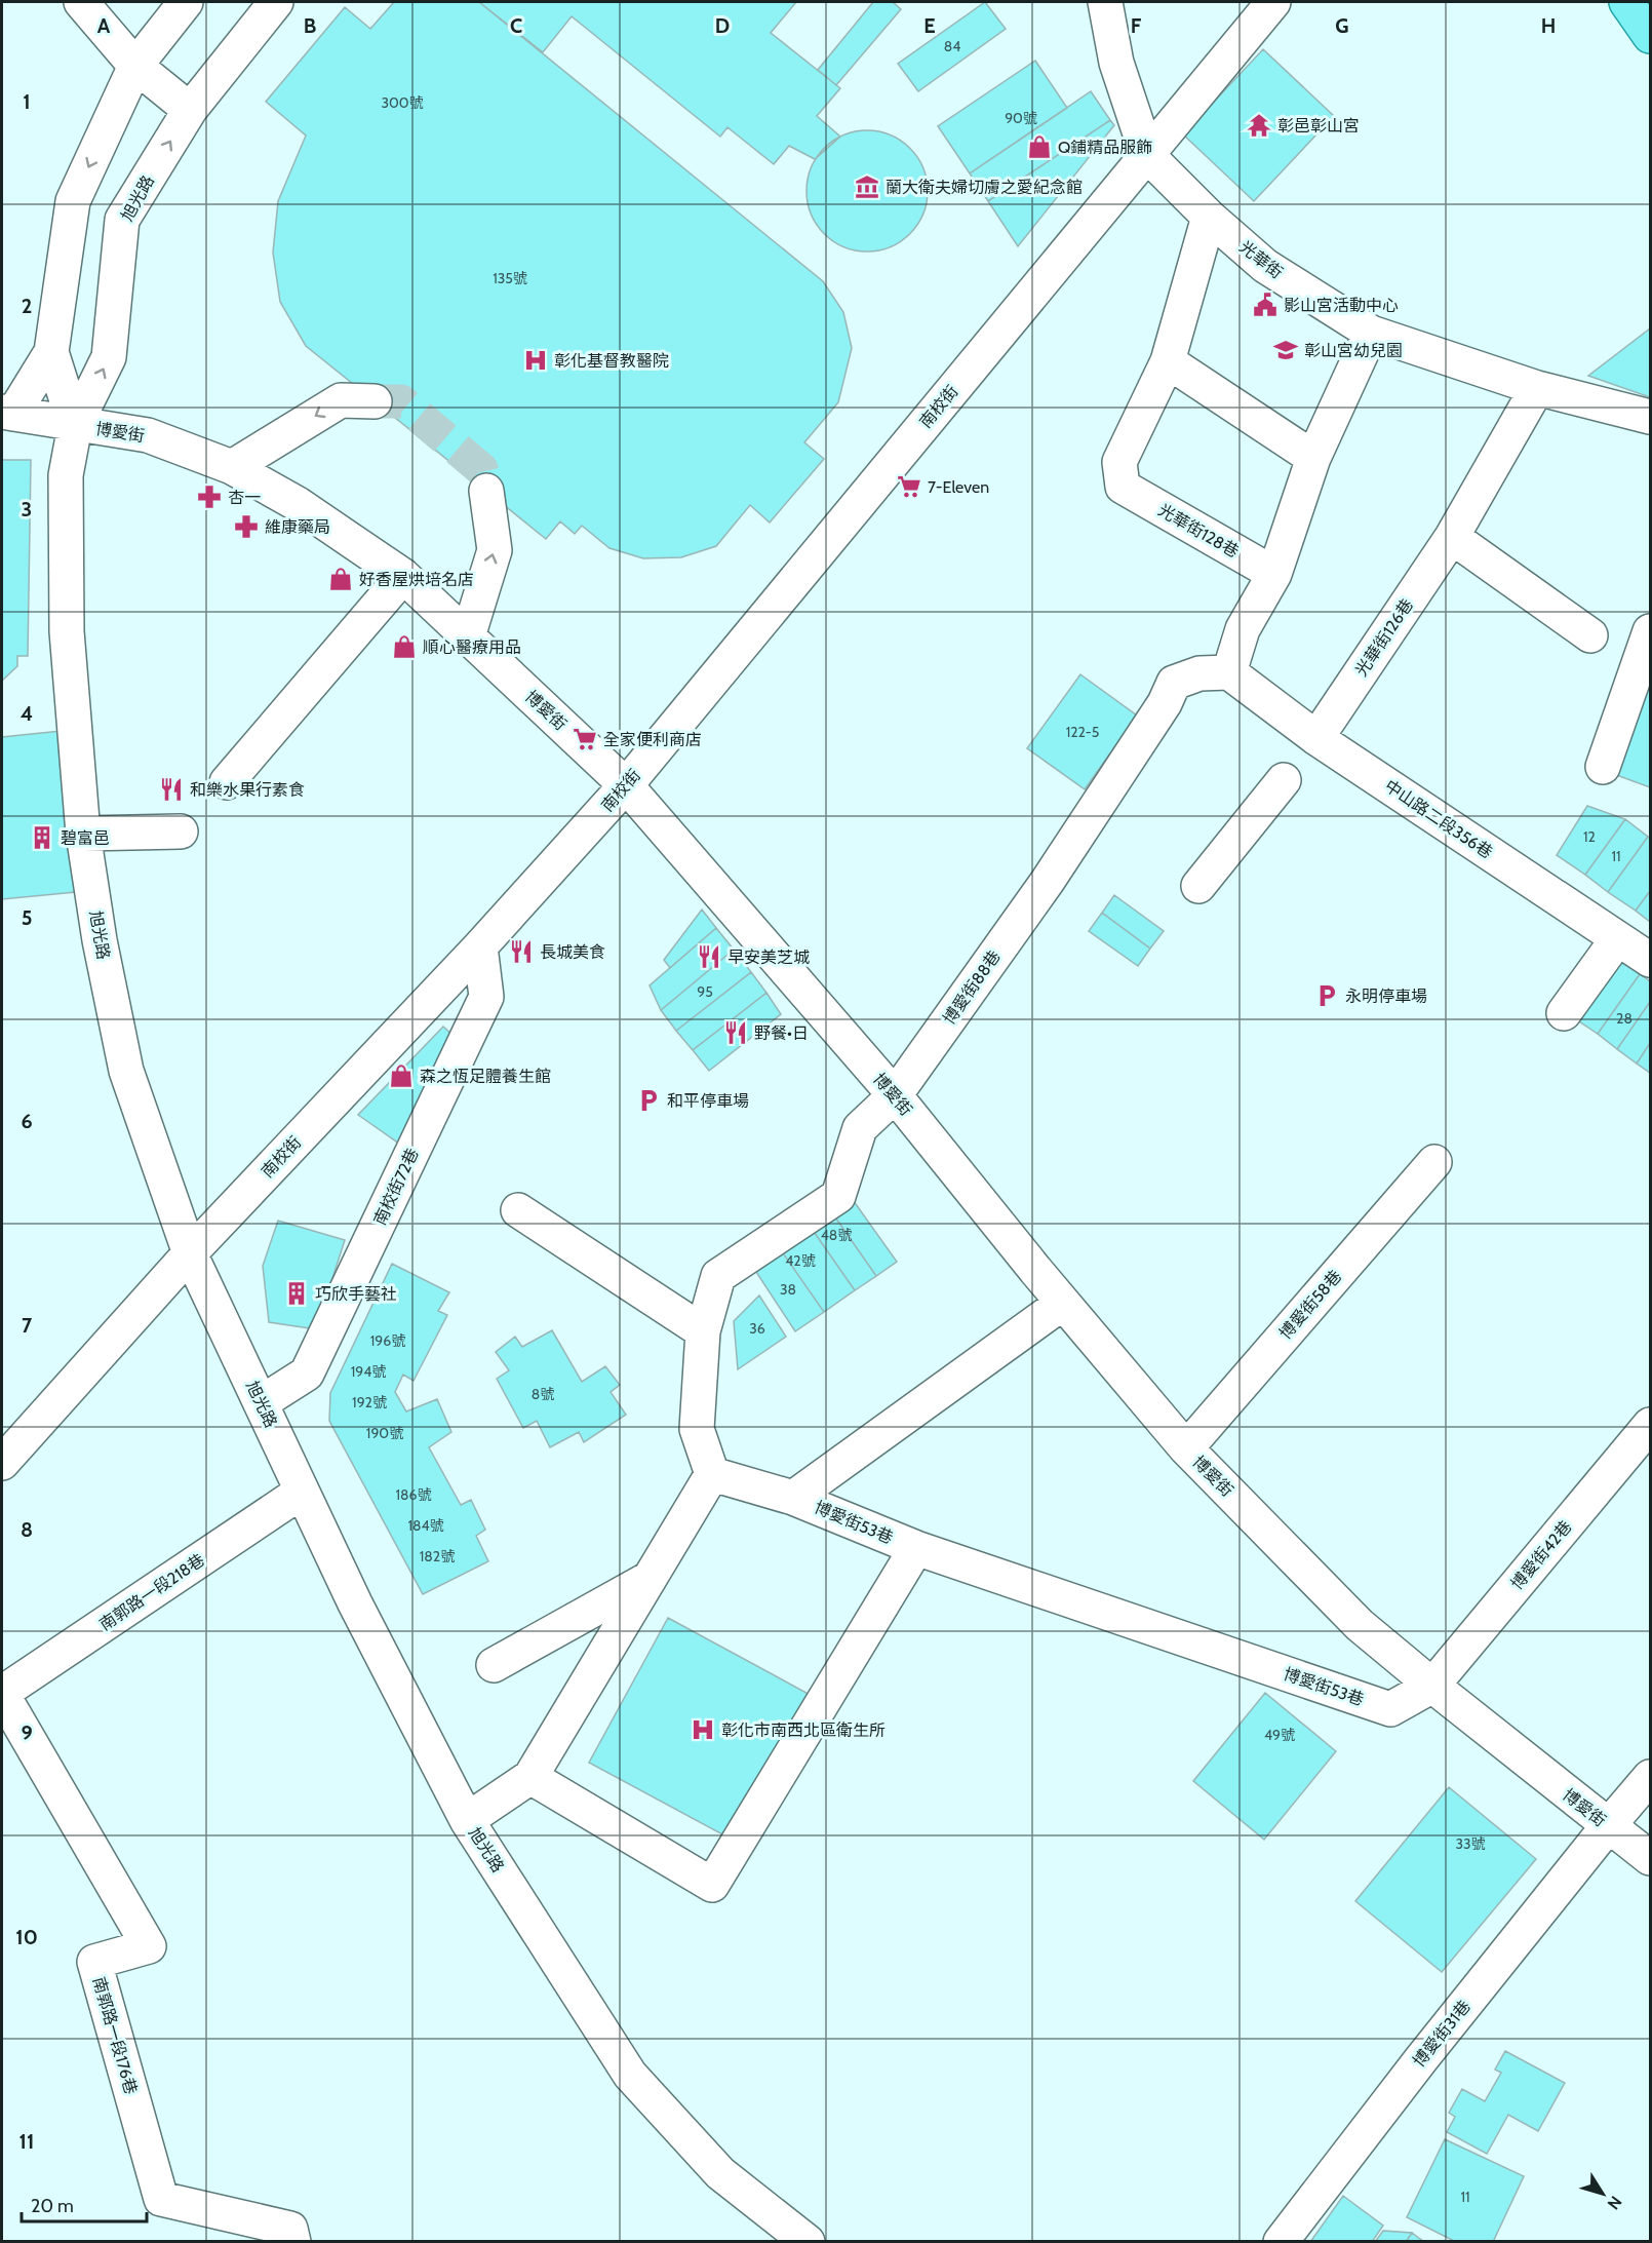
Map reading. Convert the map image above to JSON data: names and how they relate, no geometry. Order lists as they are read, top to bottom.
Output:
{
  "streets": {
    "street": [
      "旭光路",
      "光華街",
      "南校街",
      "博愛街",
      "光華街128巷",
      "光華街126巷",
      "中山路二段356巷",
      "博愛街88巷",
      "南校街72巷",
      "博愛街58巷",
      "博愛街53巷",
      "博愛街42巷",
      "南郭路一段218巷",
      "博愛街31巷",
      "南郭路一段176巷"
    ]
  },
  "crossings": [
    ["旭光路", "南校街"],
    ["旭光路", "博愛街"],
    ["旭光路", "南校街72巷"],
    ["旭光路", "南郭路一段218巷"],
    ["光華街", "南校街"],
    ["光華街", "光華街126巷"],
    ["南校街", "博愛街"],
    ["南校街", "南校街72巷"],
    ["博愛街", "博愛街88巷"],
    ["博愛街", "博愛街58巷"],
    ["博愛街", "博愛街53巷"],
    ["博愛街", "博愛街42巷"],
    ["博愛街", "博愛街31巷"],
    ["光華街126巷", "中山路二段356巷"],
    ["中山路二段356巷", "博愛街88巷"],
    ["博愛街53巷", "博愛街42巷"],
    ["南郭路一段218巷", "南郭路一段176巷"]
  ],
  "places": {
    "temple": ["彰邑彰山宮"],
    "shop": [
      "Q鋪精品服飾",
      "好香屋烘培名店",
      "順心醫療用品",
      "森之恆足體養生館"
    ],
    "museum": ["蘭大衛夫婦切膚之愛紀念館"],
    "public building": ["影山宮活動中心"],
    "school or university": ["彰山宮幼兒園"],
    "hospital": ["彰化基督教醫院", "彰化市南西北區衛生所"],
    "supermarket": ["7-Eleven", "全家便利商店"],
    "pharmacy": ["杏一", "維康藥局"],
    "restaurant": [
      "和樂水果行素食",
      "長城美食",
      "早安美芝城",
      "野餐•日"
    ],
    "building": ["碧富邑", "巧欣手藝社"],
    "parking": ["永明停車場", "和平停車場"]
  },
  "house_numbers": [
    "84",
    "300號",
    "90號",
    "135號",
    "122-5",
    "12",
    "11",
    "95",
    "28",
    "48號",
    "42號",
    "38",
    "36",
    "196號",
    "194號",
    "8號",
    "192號",
    "190號",
    "186號",
    "184號",
    "182號",
    "49號",
    "33號",
    "11"
  ],
  "scale_bar": "20 m",
  "north": "bottom right",
  "grid": {
    "columns": [
      "A",
      "B",
      "C",
      "D",
      "E",
      "F",
      "G",
      "H"
    ],
    "rows": [
      "1",
      "2",
      "3",
      "4",
      "5",
      "6",
      "7",
      "8",
      "9",
      "10",
      "11"
    ]
  }
}
